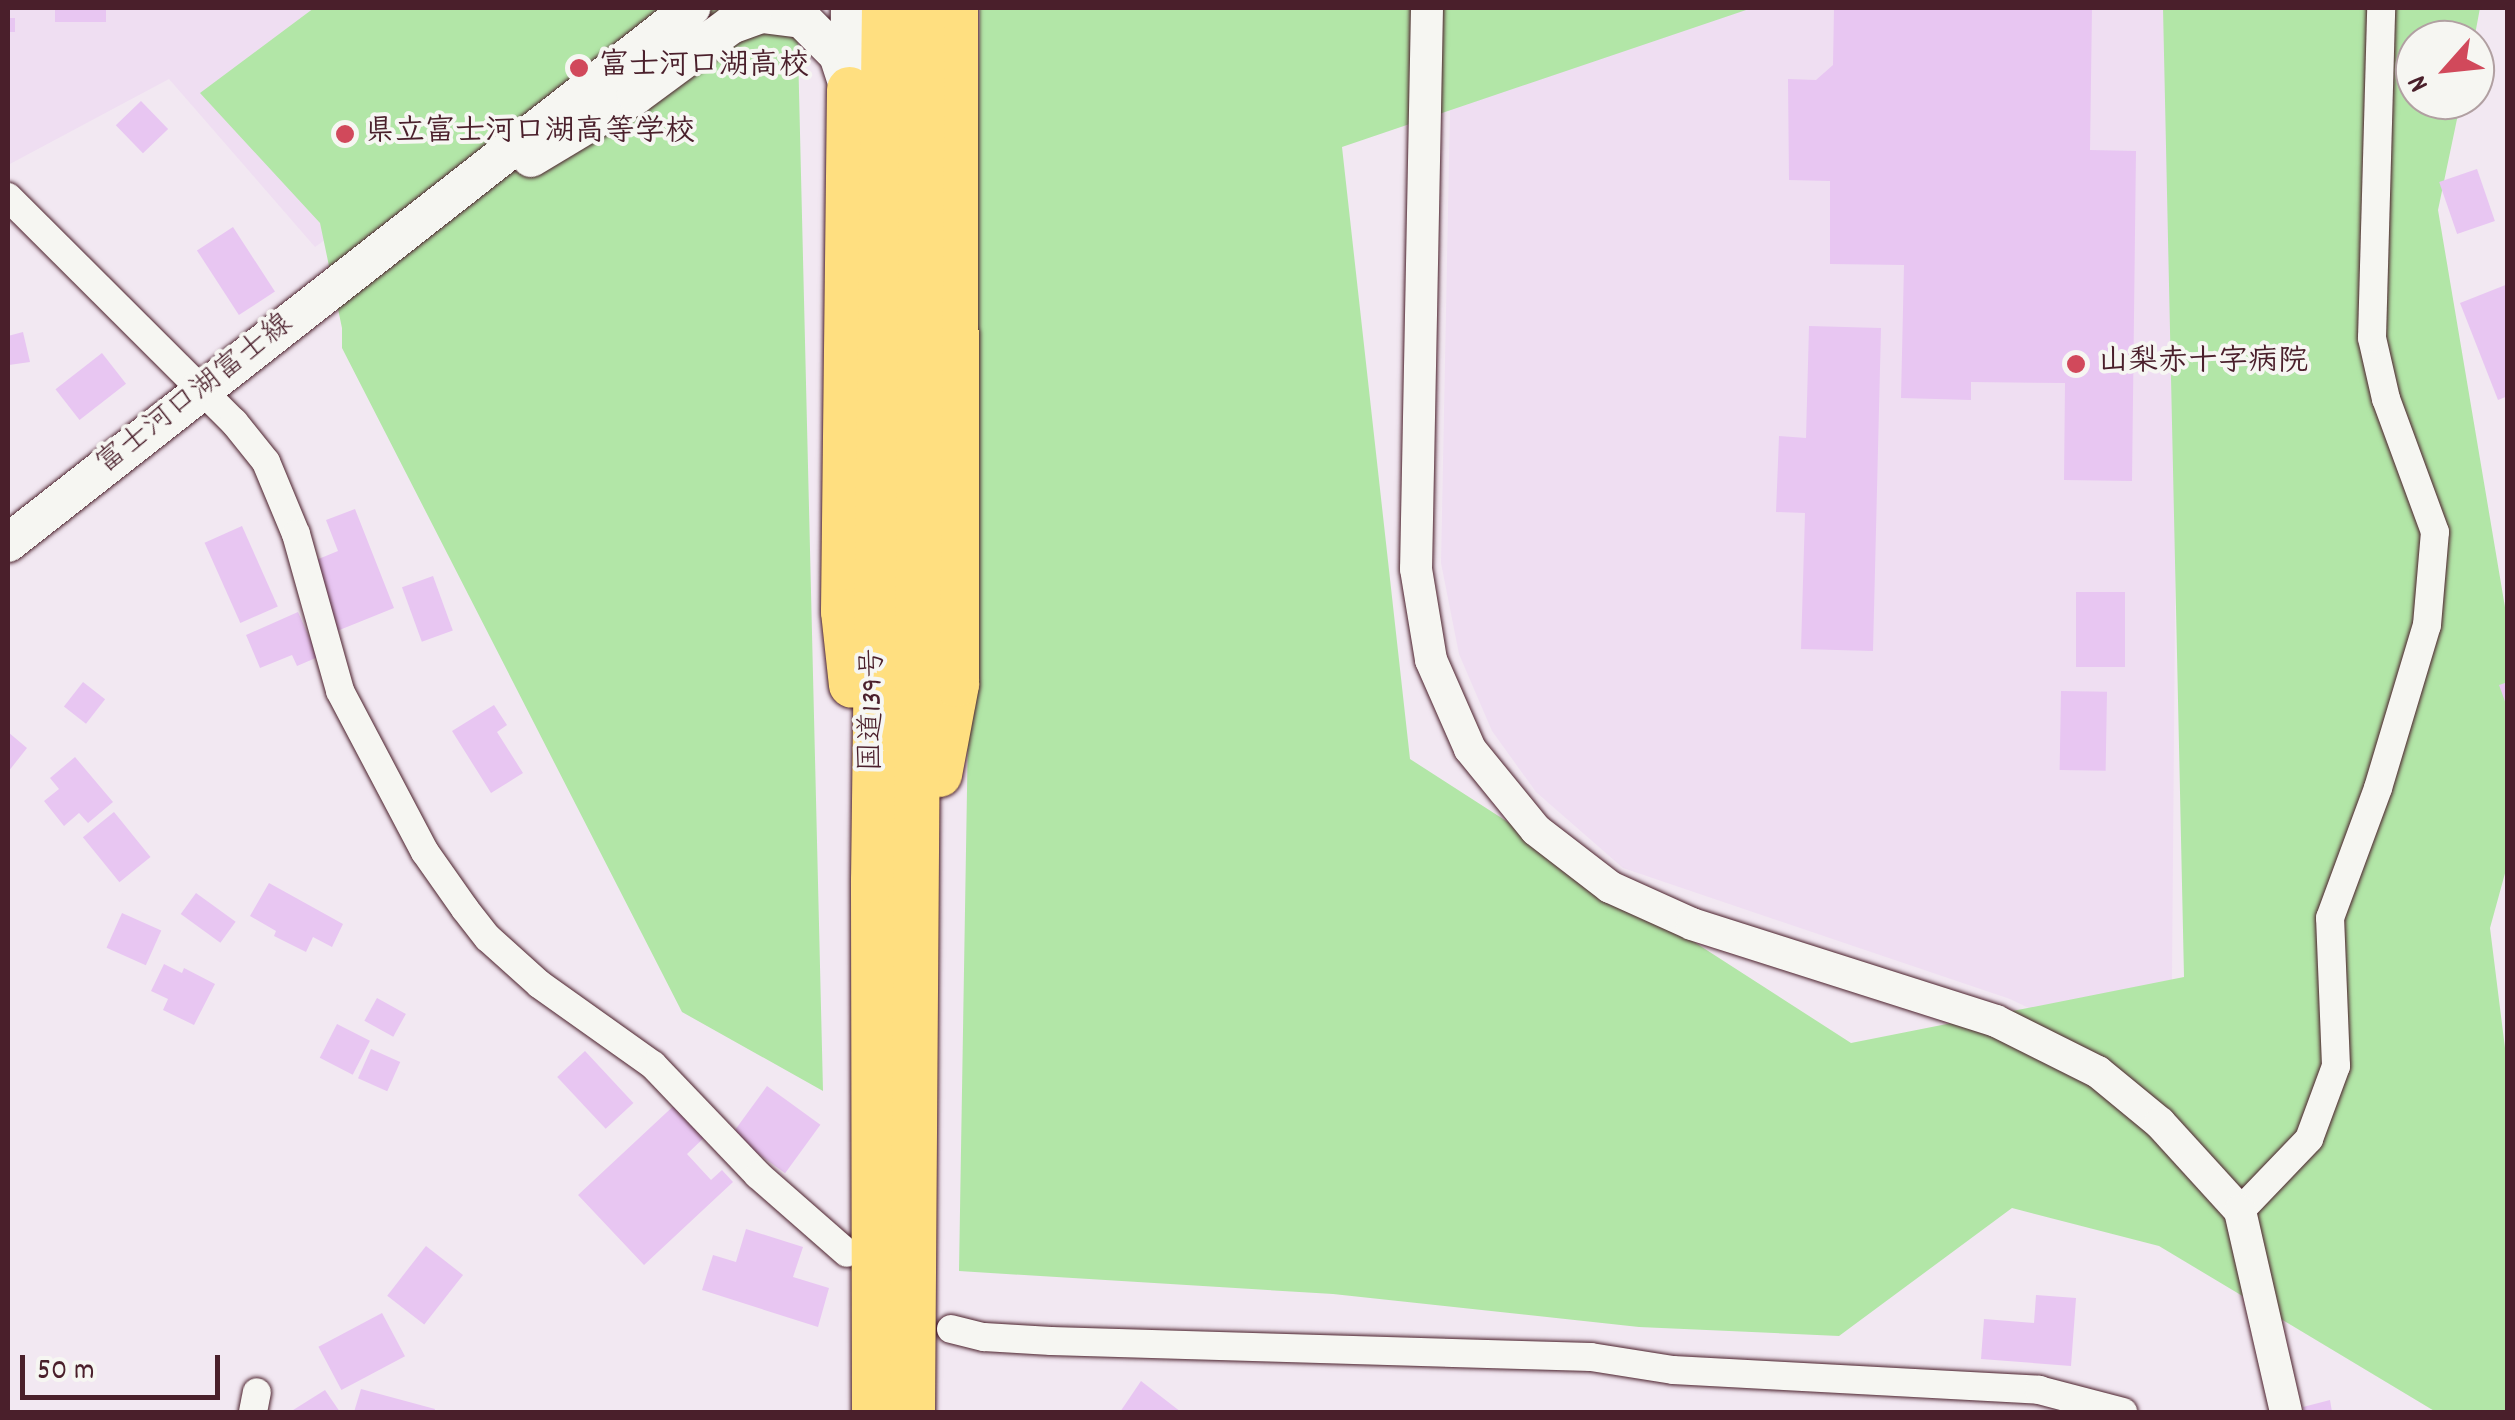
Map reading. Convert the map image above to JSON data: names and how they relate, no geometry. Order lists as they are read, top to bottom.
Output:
{
  "streets": {
    "highway": ["国道139号"],
    "main road": ["富士河口湖富士線"]
  },
  "places": ["富士河口湖高校", "県立富士河口湖高等学校", "山梨赤十字病院"],
  "scale_bar": "50 m",
  "north": "bottom left"
}
